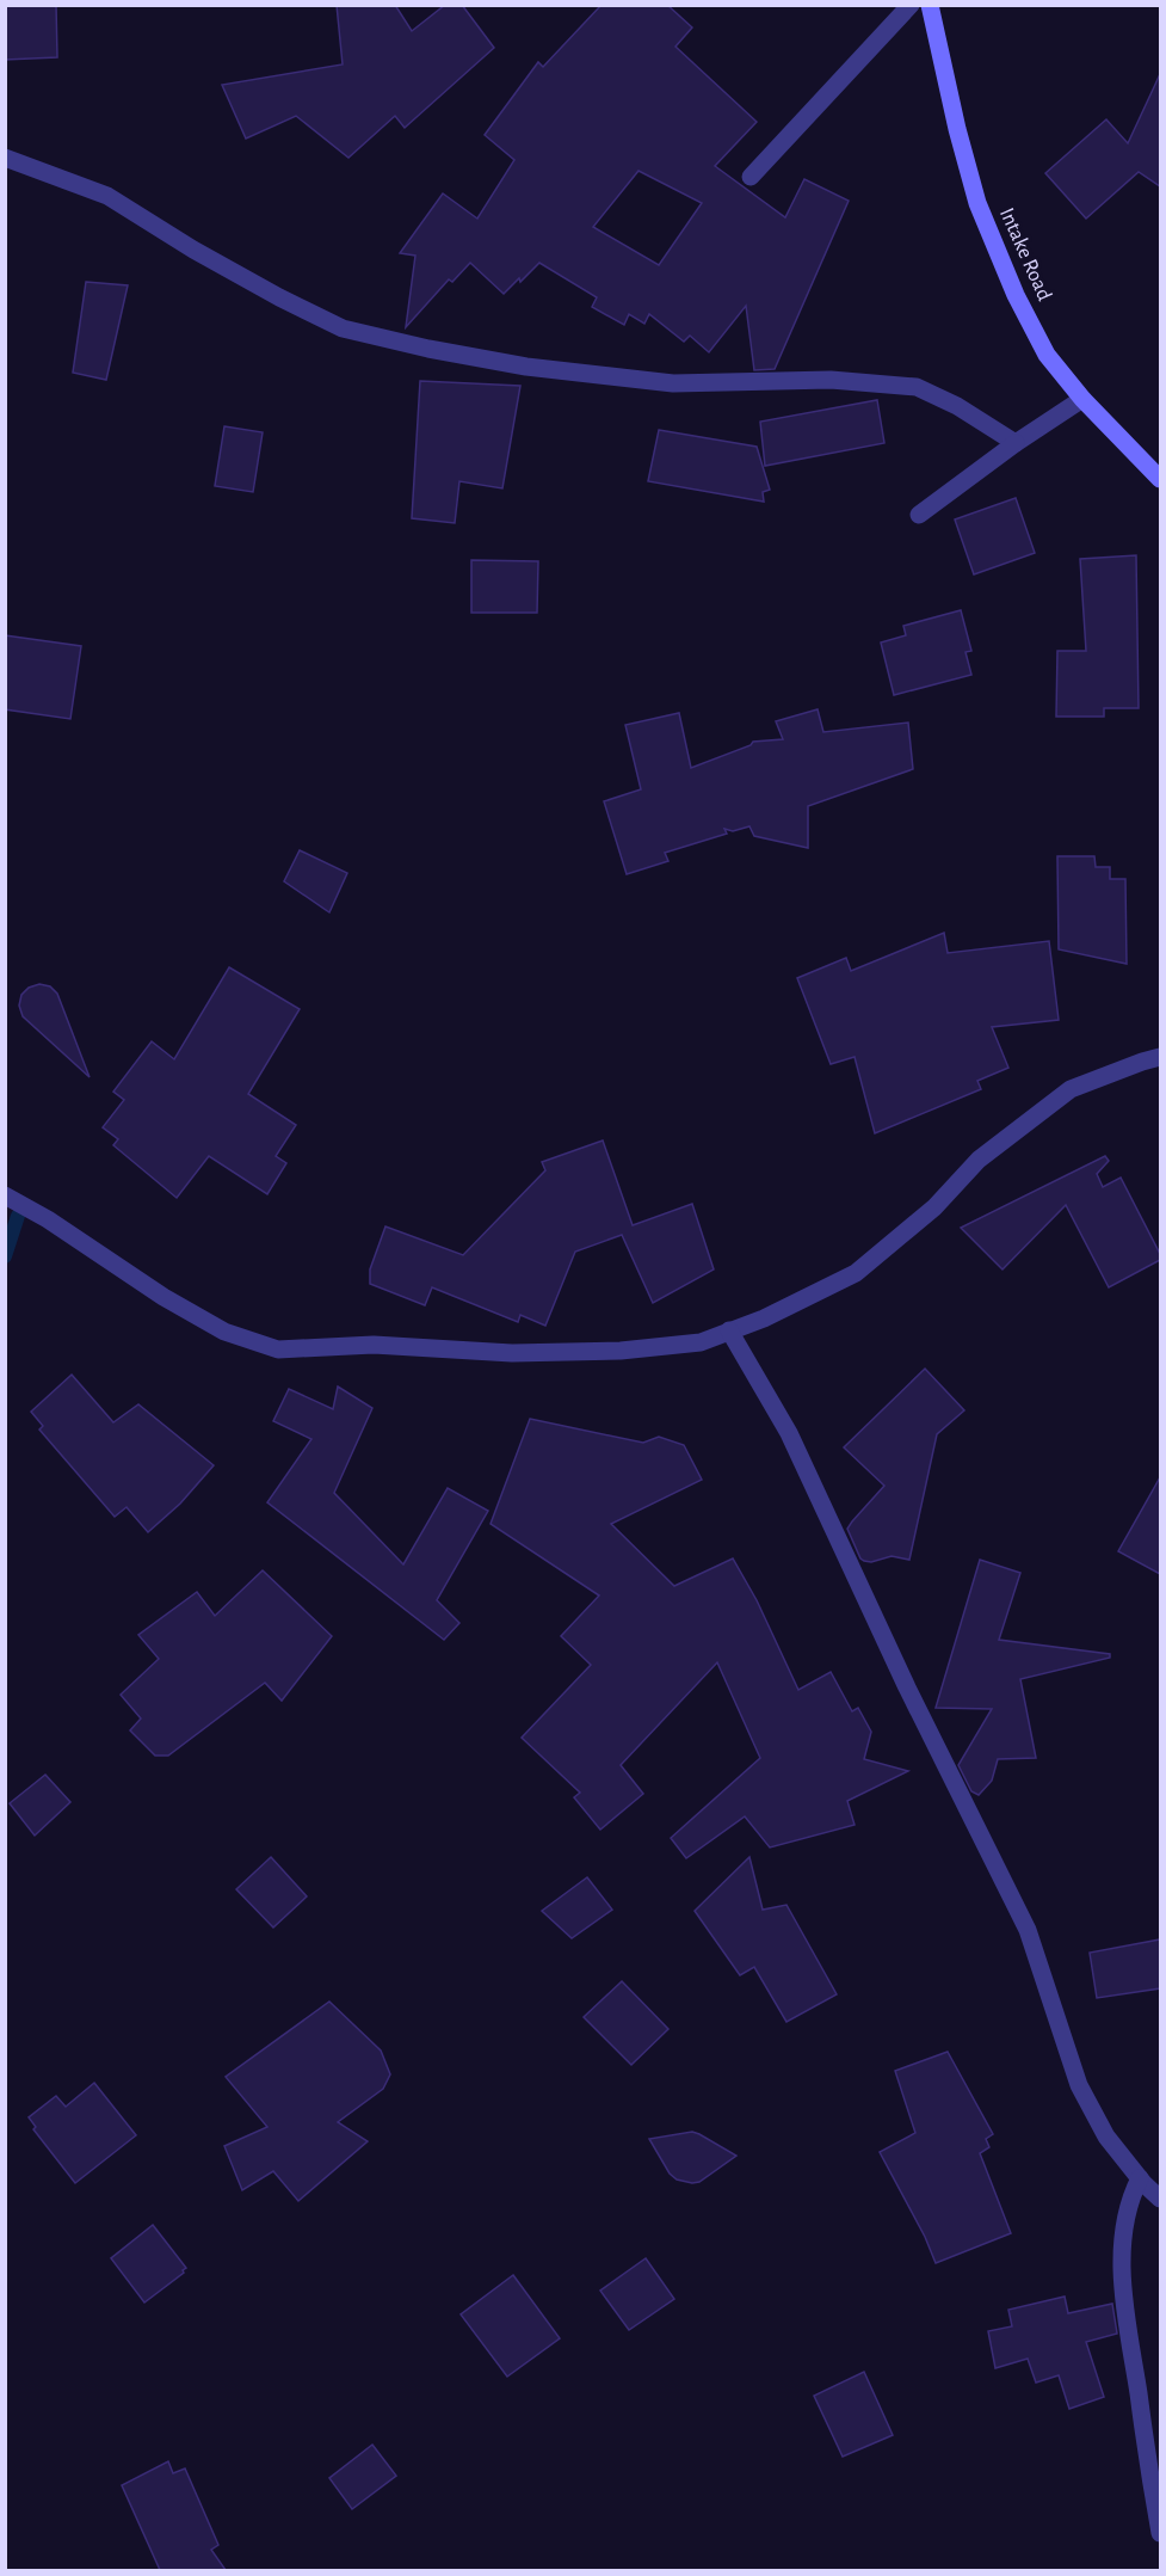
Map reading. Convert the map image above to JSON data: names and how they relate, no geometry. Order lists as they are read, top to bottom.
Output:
{
  "streets": {
    "street": ["Intake Road"]
  }
}
